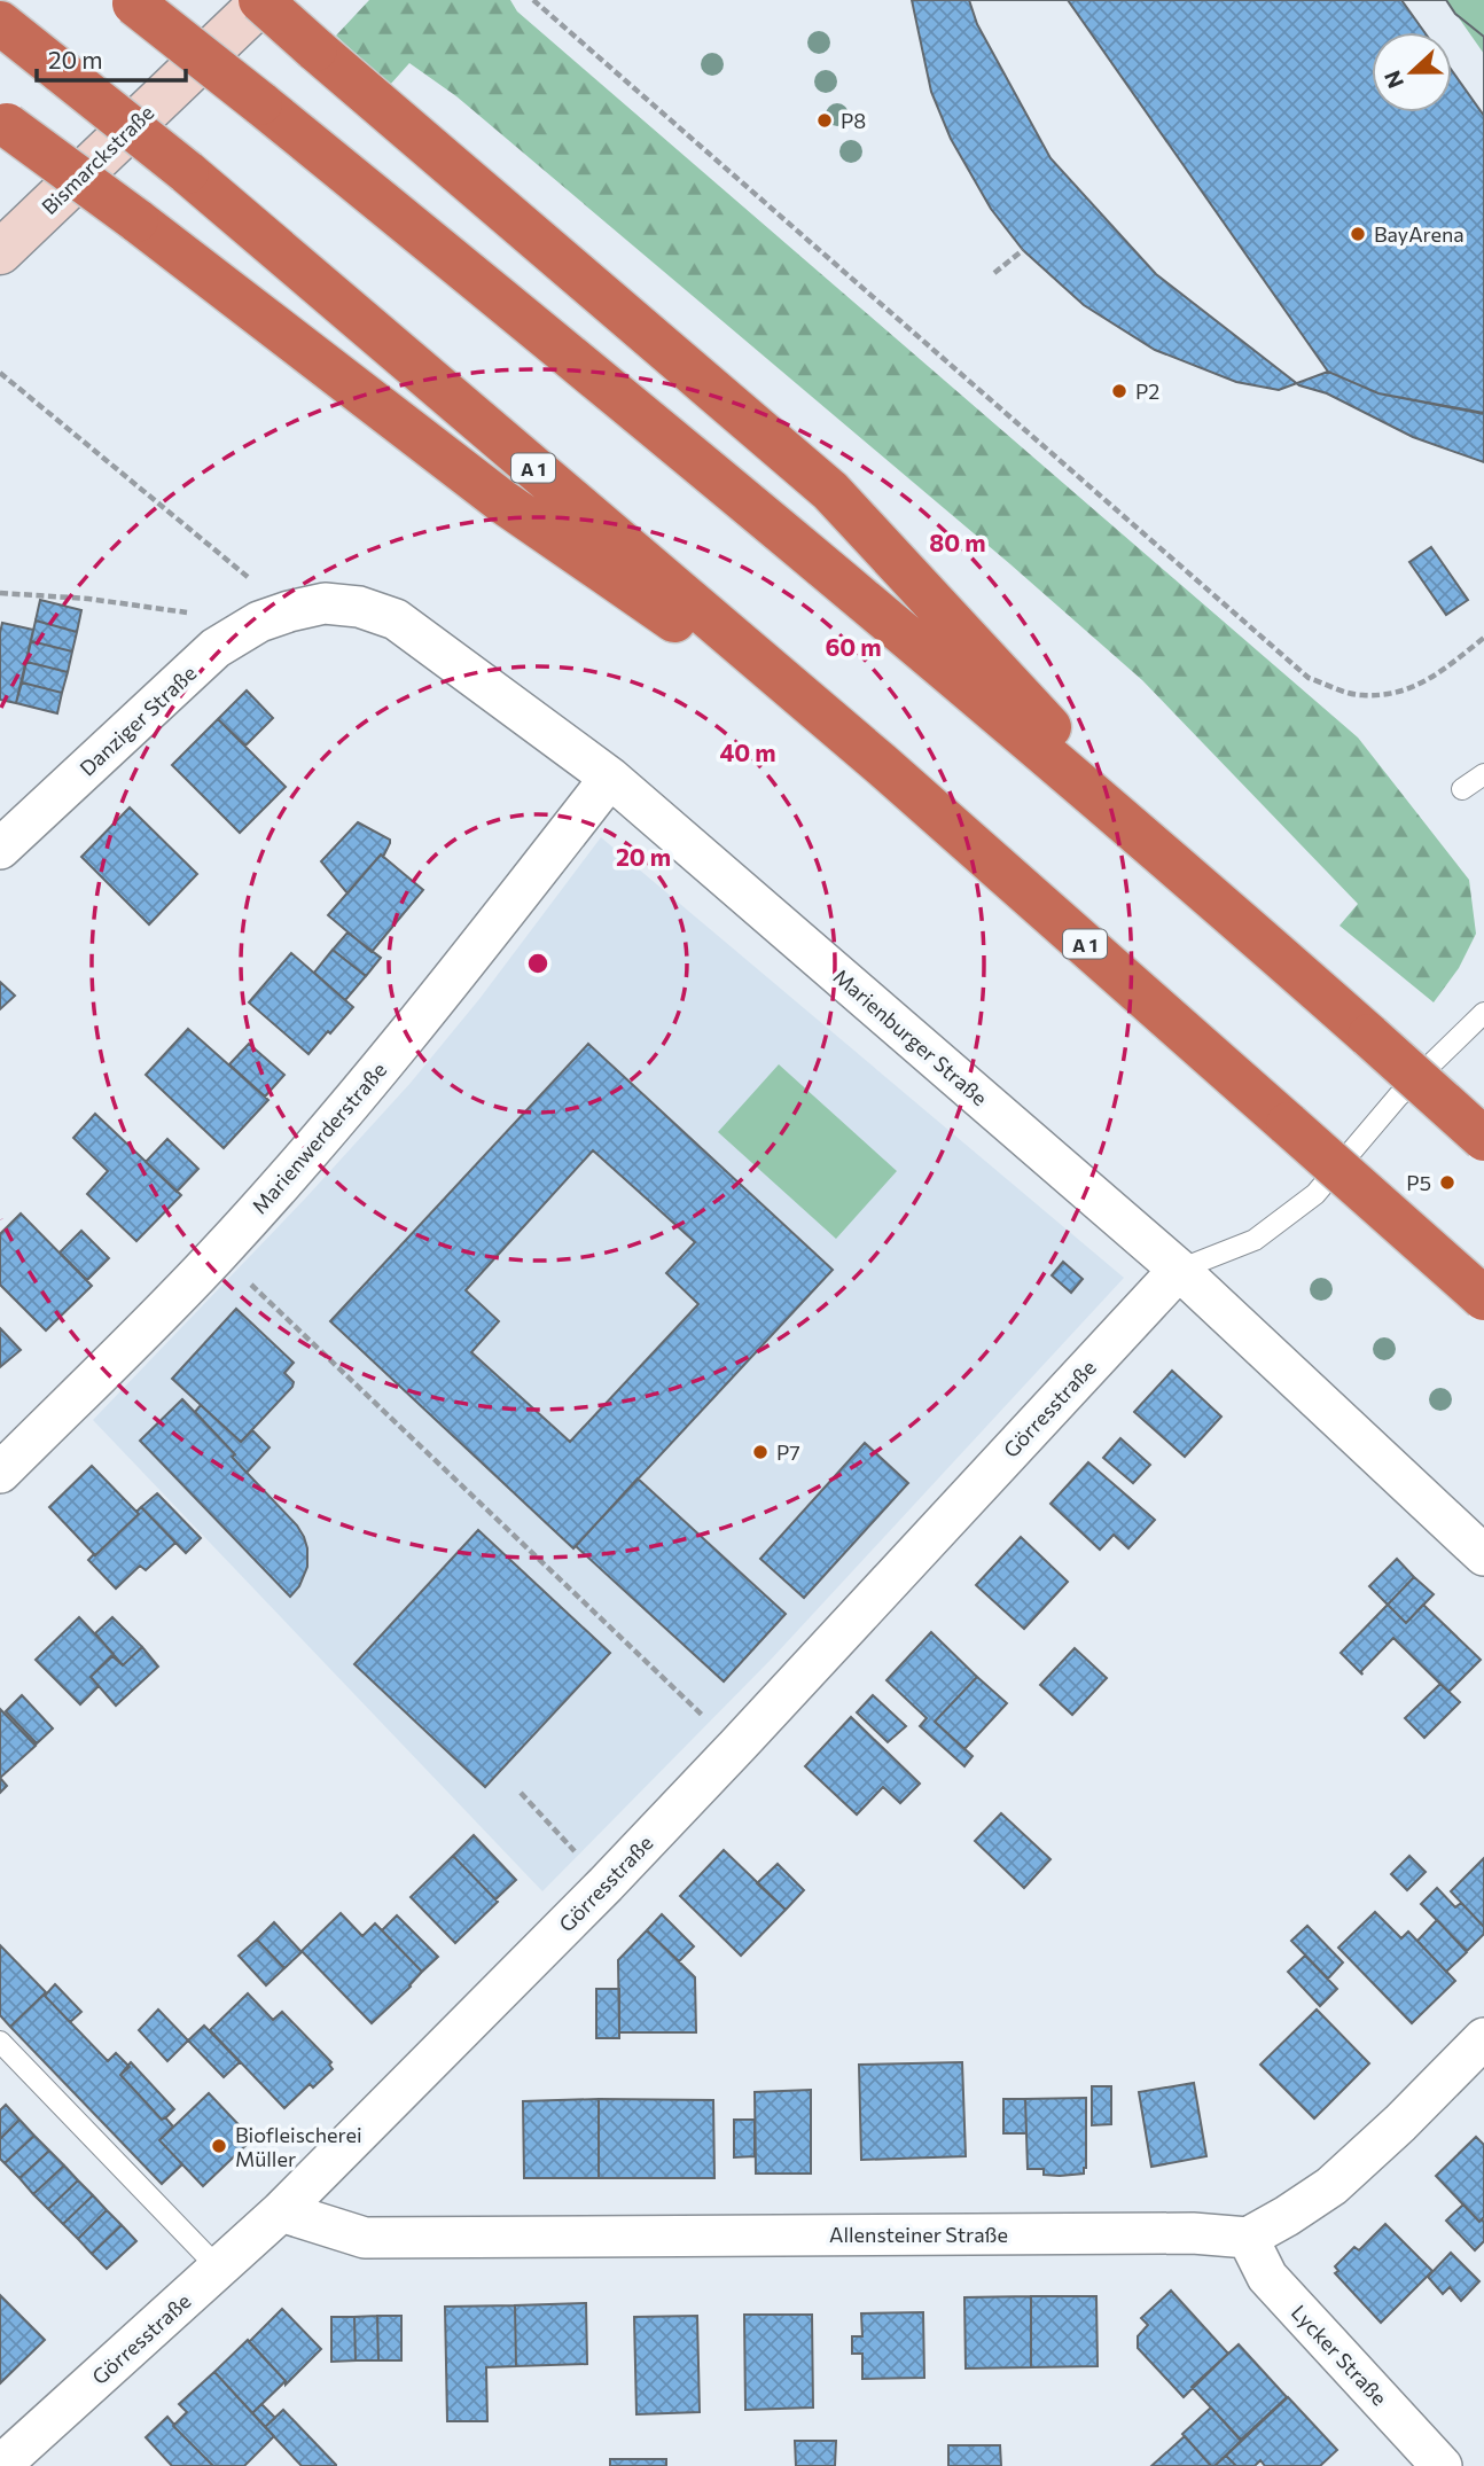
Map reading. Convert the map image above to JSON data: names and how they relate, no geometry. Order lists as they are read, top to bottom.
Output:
{
  "streets": {
    "highway": ["A 1"],
    "main road": ["Bismarckstraße"],
    "street": [
      "Danziger Straße",
      "Marienburger Straße",
      "Marienwerderstraße",
      "Görresstraße",
      "Allensteiner Straße",
      "Lycker Straße"
    ]
  },
  "crossings": [
    ["Danziger Straße", "Marienburger Straße"],
    ["Marienburger Straße", "Marienwerderstraße"],
    ["Marienburger Straße", "Görresstraße"],
    ["Görresstraße", "Allensteiner Straße"],
    ["Allensteiner Straße", "Lycker Straße"]
  ],
  "places": [
    "P8",
    "BayArena",
    "P2",
    "P5",
    "P7",
    "Biofleischerei Müller"
  ],
  "scale_bar": "20 m",
  "north": "left",
  "rings": [
    "80 m",
    "60 m",
    "40 m",
    "20 m"
  ]
}
